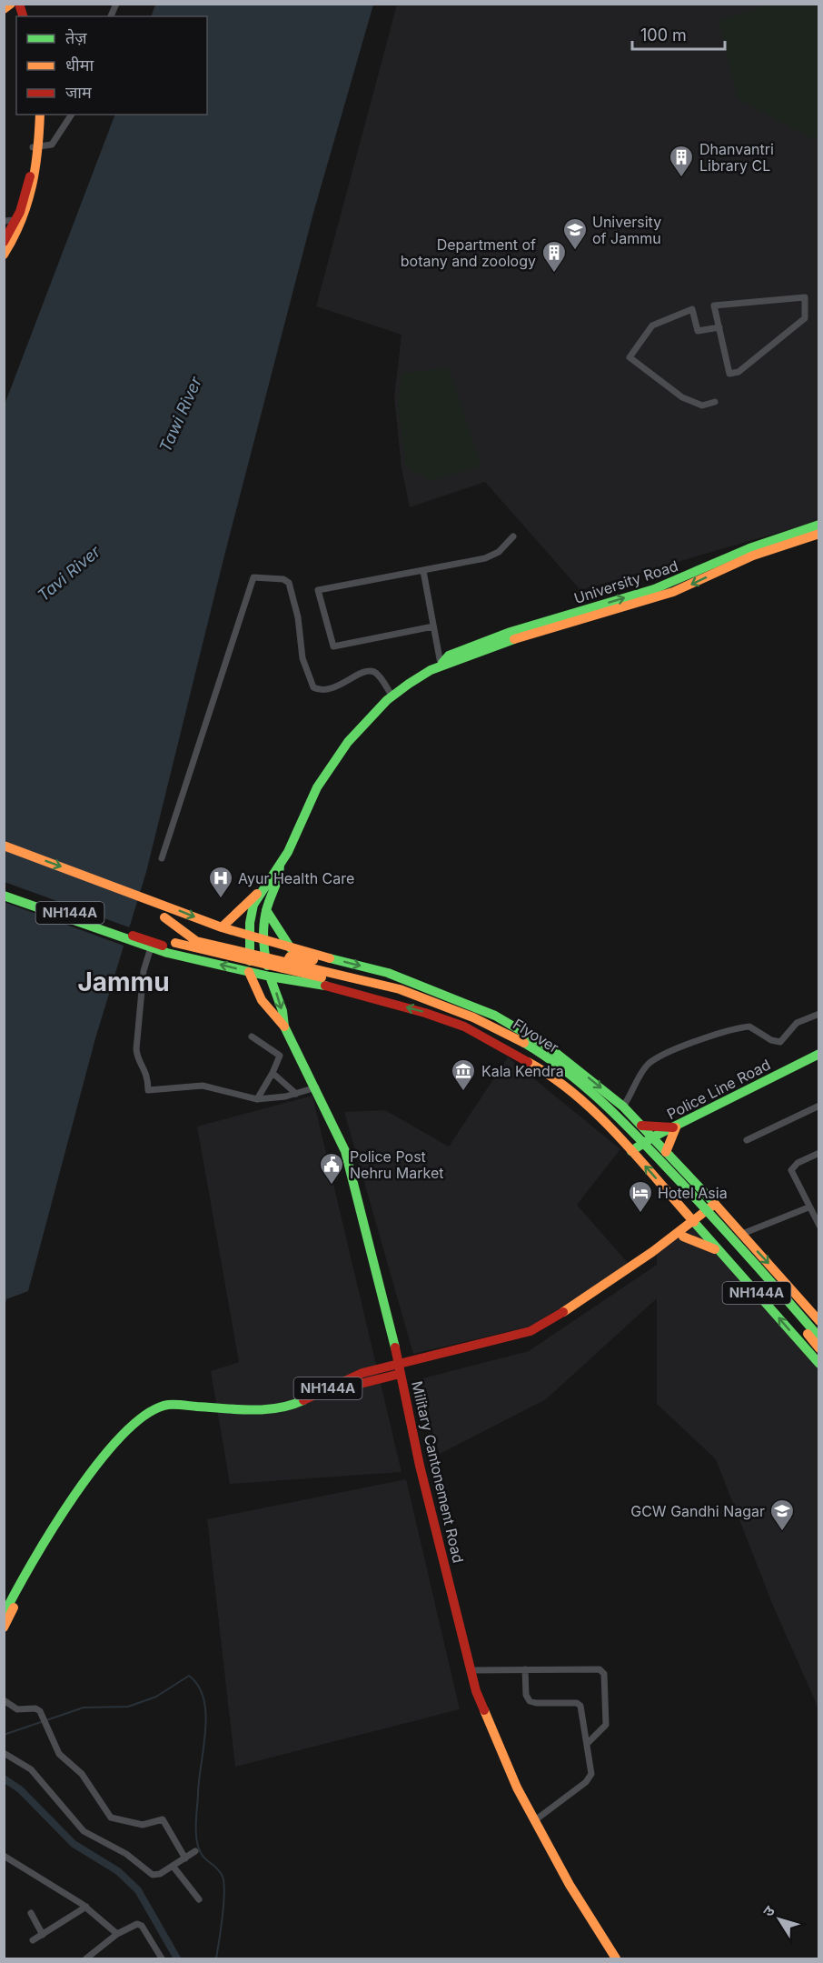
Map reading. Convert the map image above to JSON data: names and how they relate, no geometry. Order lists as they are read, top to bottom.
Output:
{
  "streets": {
    "main road": [
      "University Road",
      "NH144A",
      "Flyover",
      "Police Line Road",
      "Military Cantonement Road"
    ]
  },
  "crossings": [
    ["University Road", "Military Cantonement Road"],
    ["NH144A", "Military Cantonement Road"]
  ],
  "districts": ["Jammu"],
  "water": ["Tawi River", "Tavi River"],
  "places": {
    "building": ["Dhanvantri Library CL", "Department of botany and zoology"],
    "school or university": ["University of Jammu", "GCW Gandhi Nagar"],
    "hospital": ["Ayur Health Care"],
    "museum": ["Kala Kendra"],
    "public building": ["Police Post Nehru Market"],
    "hotel": ["Hotel Asia"]
  },
  "legend": ["तेज़", "धीमा", "जाम"],
  "scale_bar": "100 m",
  "north": "top left"
}
